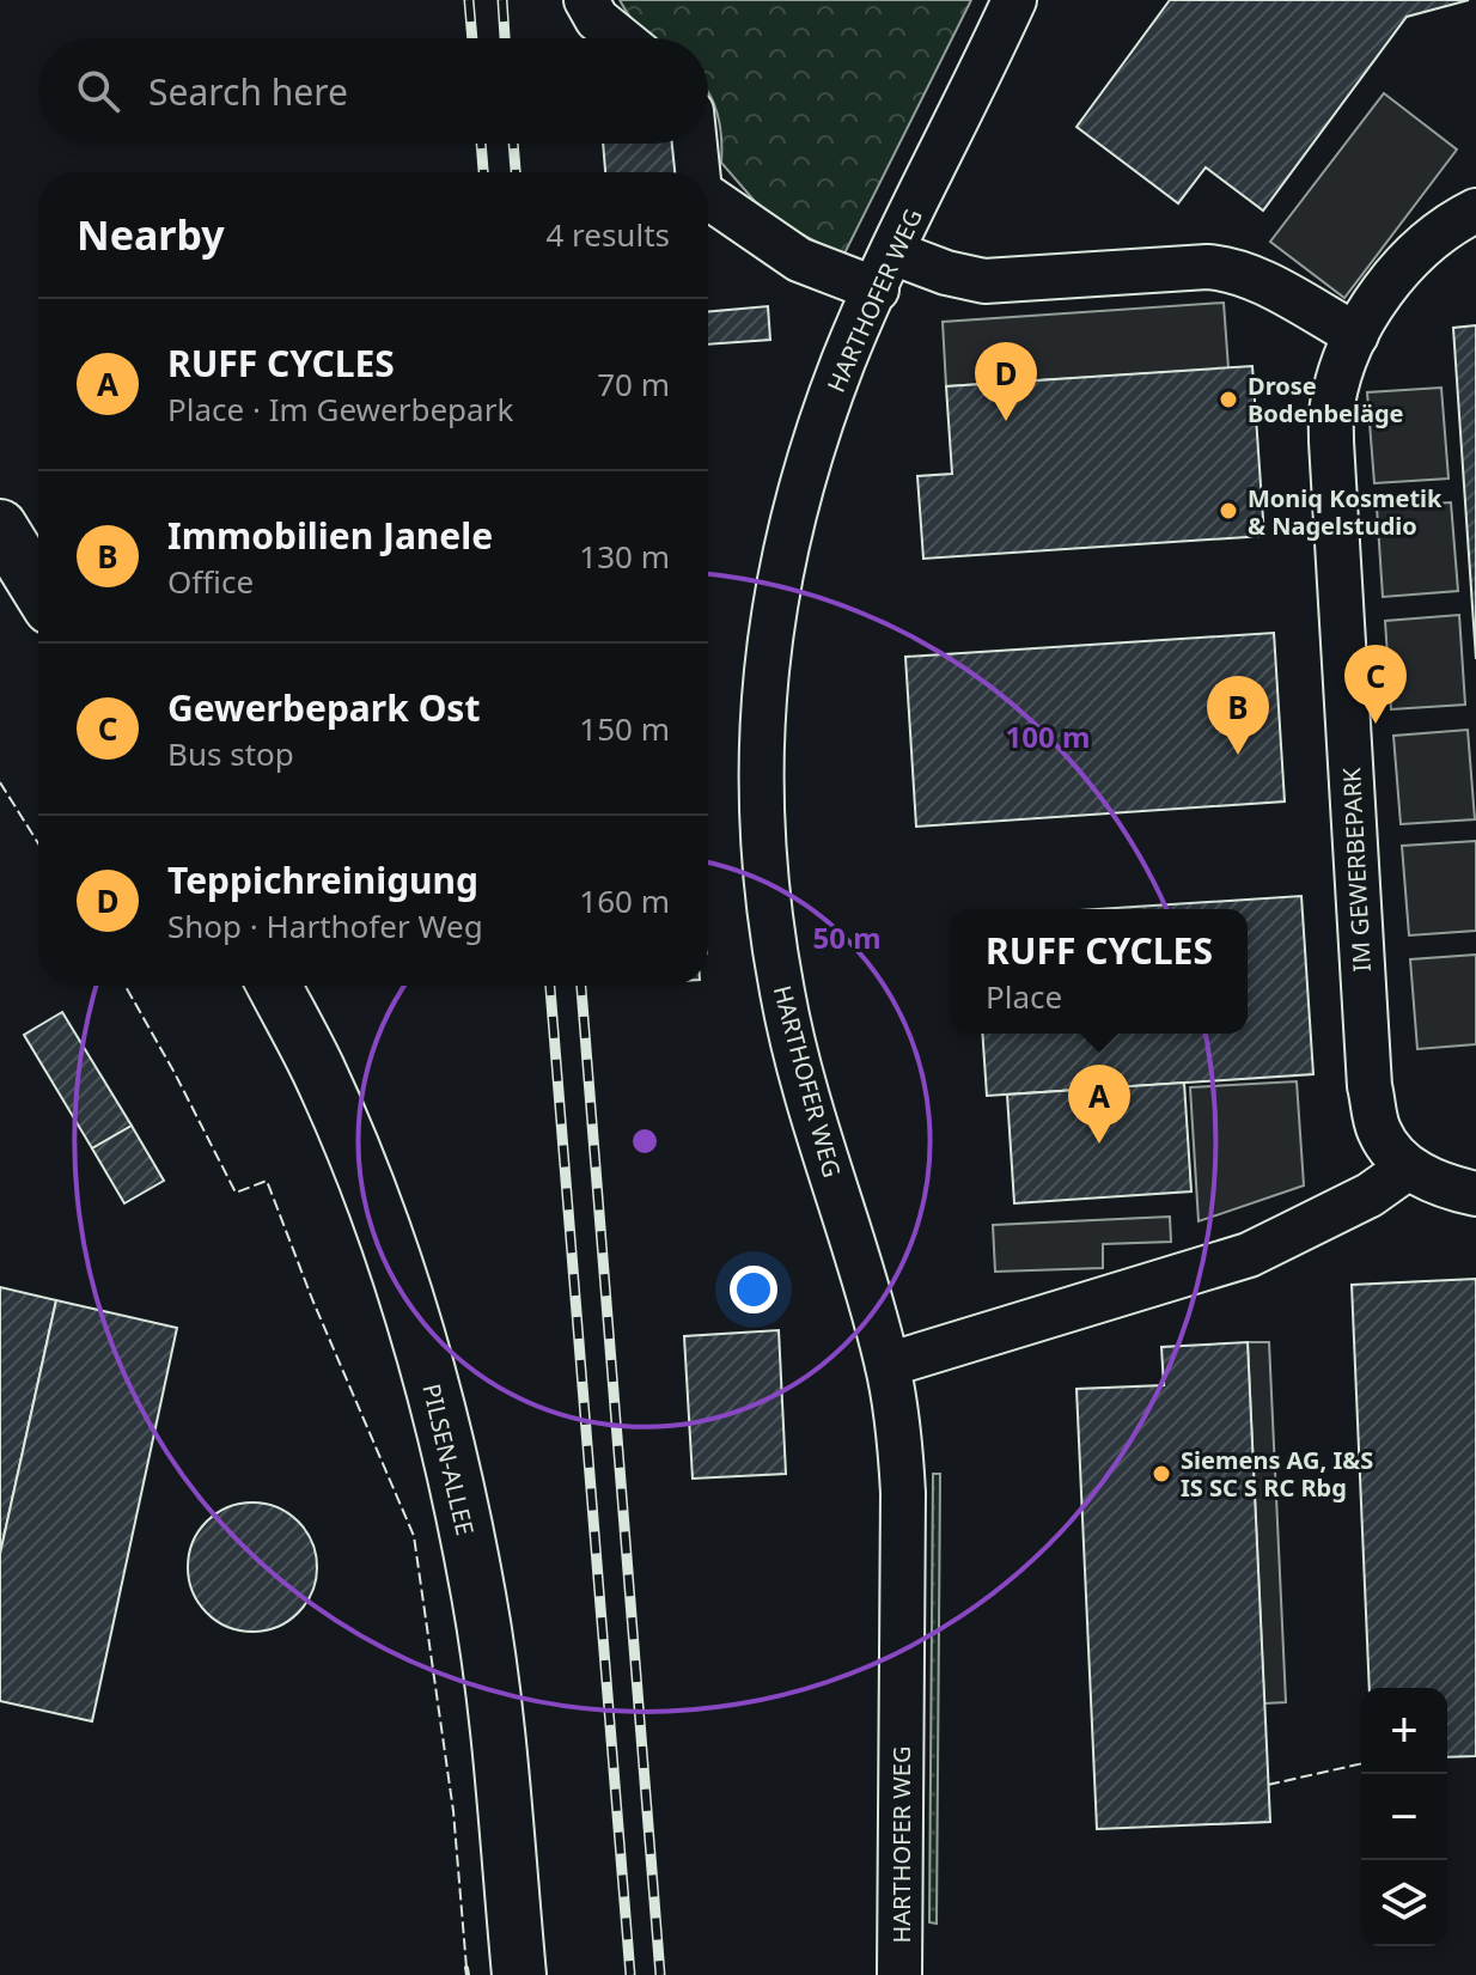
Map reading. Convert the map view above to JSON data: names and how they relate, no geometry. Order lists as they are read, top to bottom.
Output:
{
  "streets": {
    "main road": ["PILSEN-ALLEE"],
    "street": ["HARTHOFER WEG", "IM GEWERBEPARK"]
  },
  "places": ["Drose Bodenbeläge", "Moniq Kosmetik & Nagelstudio", "Siemens AG, I&S IS SC S RC Rbg"],
  "page": {
    "search": "Search here",
    "heading": ["Nearby", "4 results"],
    "list": [
      {
        "mark": "A",
        "name": "RUFF CYCLES",
        "note": "Place · Im Gewerbepark",
        "value": "70 m"
      },
      {
        "mark": "B",
        "name": "Immobilien Janele",
        "note": "Office",
        "value": "130 m"
      },
      {
        "mark": "C",
        "name": "Gewerbepark Ost",
        "note": "Bus stop",
        "value": "150 m"
      },
      {
        "mark": "D",
        "name": "Teppichreinigung",
        "note": "Shop · Harthofer Weg",
        "value": "160 m"
      }
    ],
    "pins": [
      "D",
      "C",
      "B",
      "A"
    ],
    "popup": ["RUFF CYCLES", "Place"],
    "map_buttons": ["+", "−"]
  },
  "rings": ["100 m", "50 m"]
}
